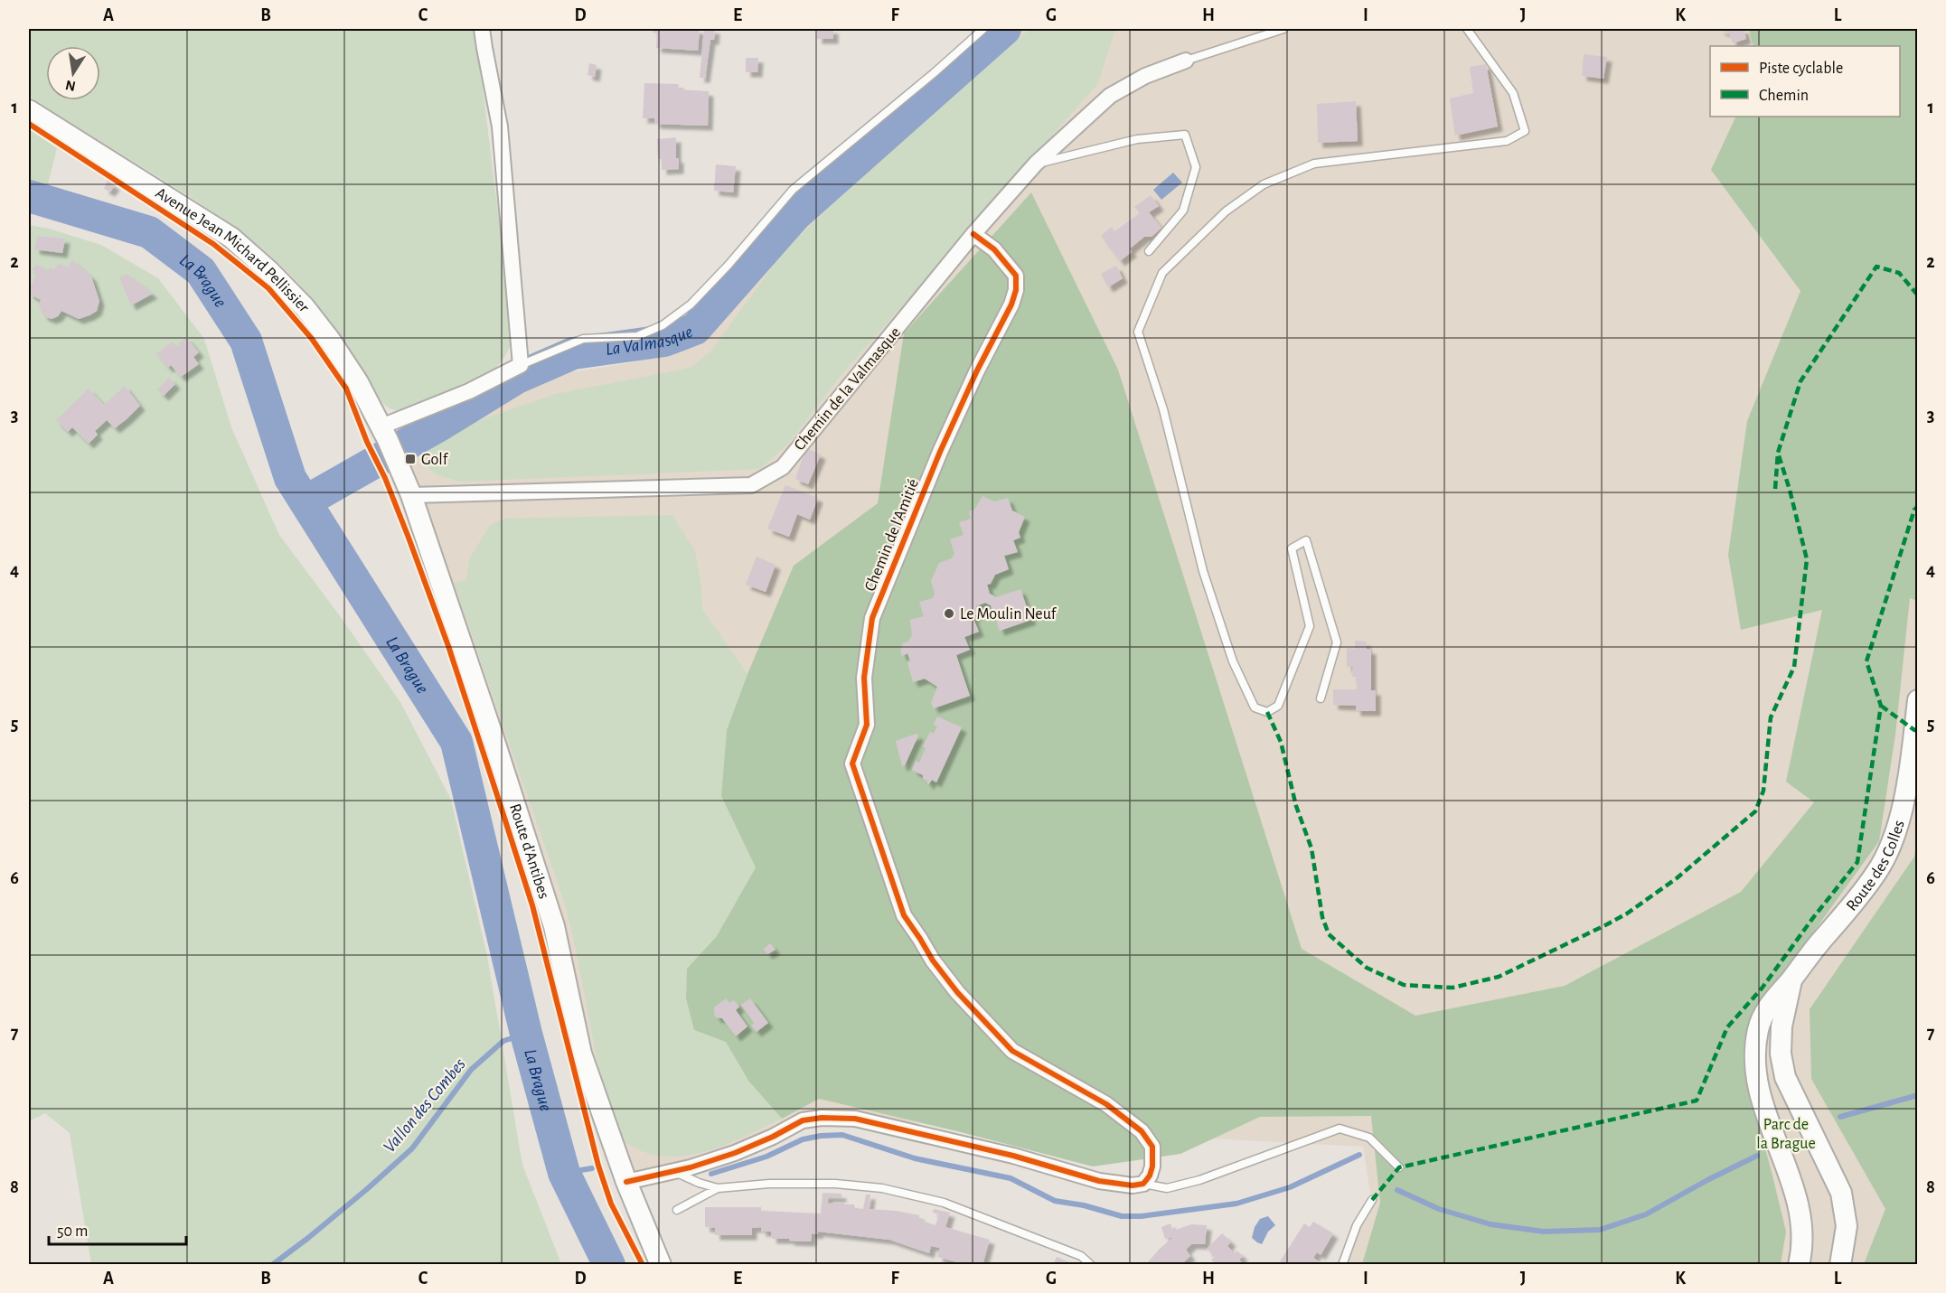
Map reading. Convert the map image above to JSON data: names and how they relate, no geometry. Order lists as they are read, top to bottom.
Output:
{
  "streets": {
    "street": [
      "Avenue Jean Michard Pellissier",
      "Chemin de la Valmasque",
      "Chemin de l'Amitié",
      "Route d'Antibes",
      "Route des Colles"
    ]
  },
  "crossings": [
    ["Avenue Jean Michard Pellissier", "Route d'Antibes"],
    ["Chemin de la Valmasque", "Chemin de l'Amitié"],
    ["Chemin de la Valmasque", "Route d'Antibes"]
  ],
  "water": ["La Brague", "La Valmasque", "Vallon des Combes"],
  "parks": ["Parc de la Brague"],
  "places": {
    "transit": ["Golf"],
    "other": ["Le Moulin Neuf"]
  },
  "legend": ["Piste cyclable", "Chemin"],
  "scale_bar": "50 m",
  "north": "bottom",
  "grid": {
    "columns": [
      "A",
      "B",
      "C",
      "D",
      "E",
      "F",
      "G",
      "H",
      "I",
      "J",
      "K",
      "L"
    ],
    "rows": [
      "1",
      "2",
      "3",
      "4",
      "5",
      "6",
      "7",
      "8"
    ]
  }
}
